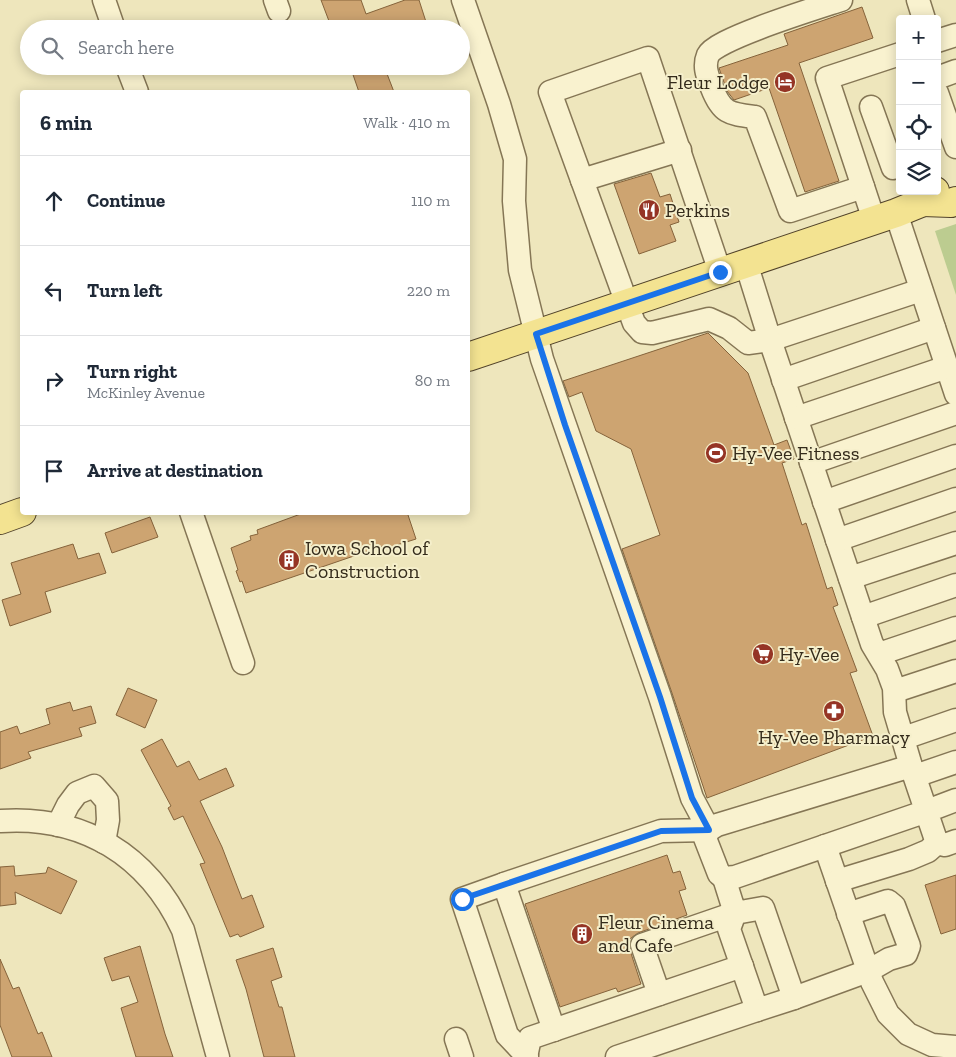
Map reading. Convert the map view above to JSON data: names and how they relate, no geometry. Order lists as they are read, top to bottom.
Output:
{
  "places": {
    "hotel": ["Fleur Lodge"],
    "restaurant": ["Perkins"],
    "sports": ["Hy-Vee Fitness"],
    "building": ["Iowa School of Construction", "Fleur Cinema and Cafe"],
    "supermarket": ["Hy-Vee"],
    "pharmacy": ["Hy-Vee Pharmacy"]
  },
  "page": {
    "map_buttons": ["+", "−"],
    "search": "Search here",
    "heading": ["6 min", "Walk · 410 m"],
    "list": [
      ["Continue", "110 m"],
      ["Turn left", "220 m"],
      ["Turn right", "McKinley Avenue", "80 m"],
      "Arrive at destination"
    ]
  }
}
